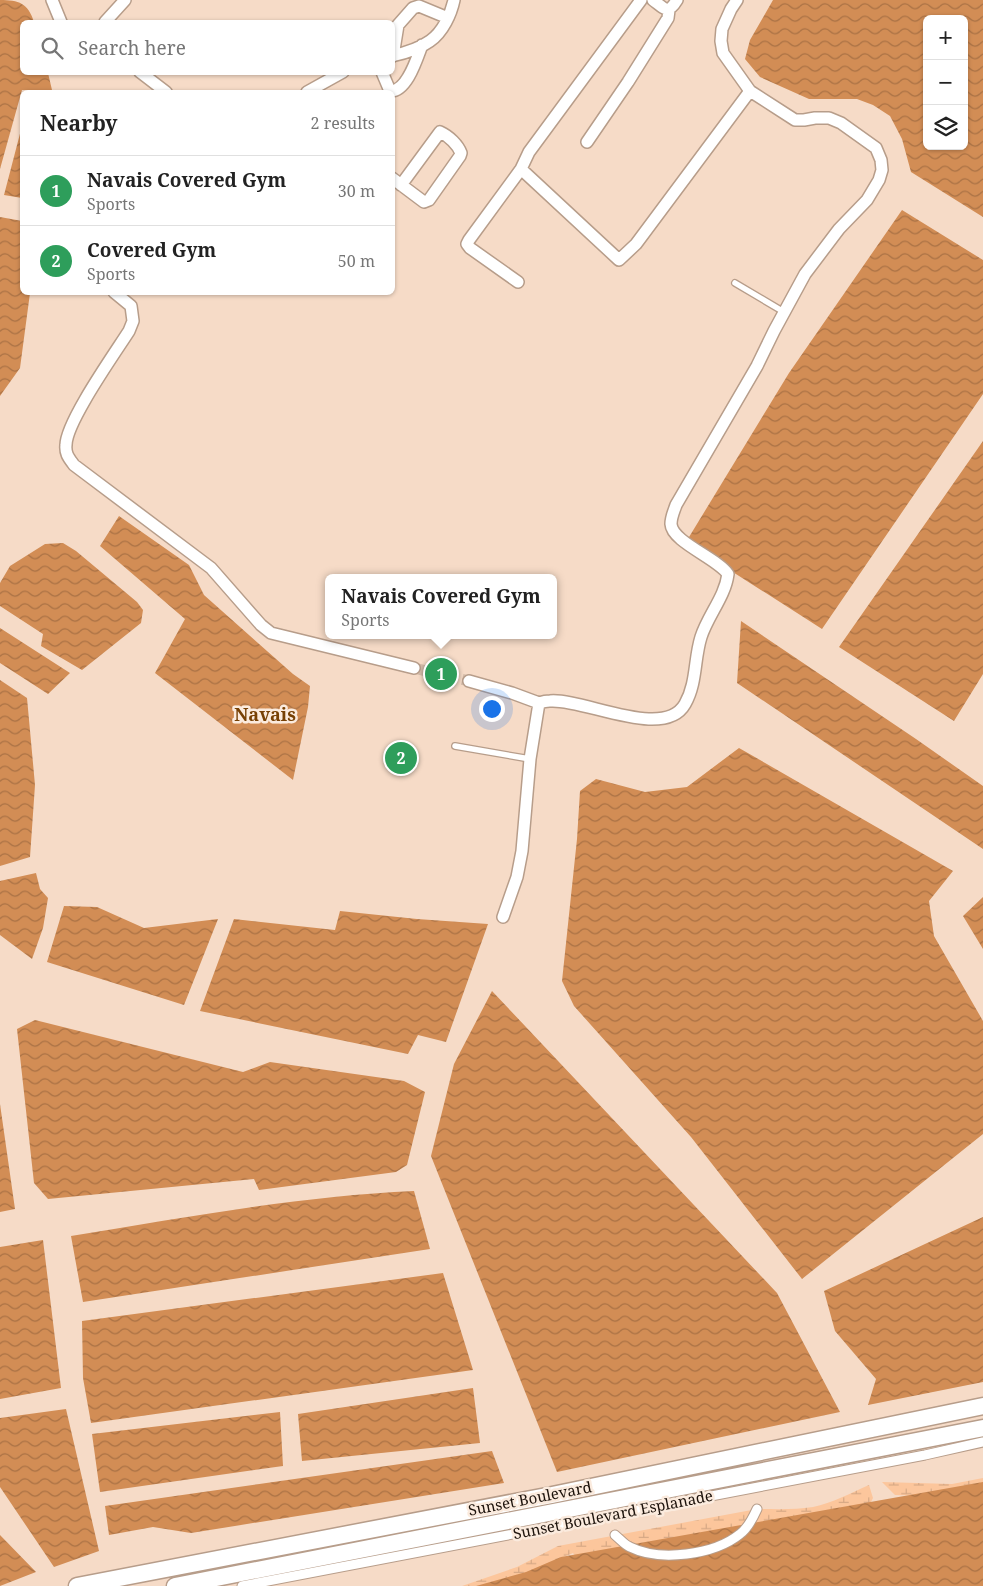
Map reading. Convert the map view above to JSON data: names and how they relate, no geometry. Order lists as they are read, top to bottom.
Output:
{
  "streets": {
    "main road": ["Sunset Boulevard"],
    "street": ["Sunset Boulevard Esplanade"]
  },
  "districts": ["Navais"],
  "page": {
    "map_buttons": ["+", "−"],
    "search": "Search here",
    "heading": ["Nearby", "2 results"],
    "list": [
      {
        "mark": "1",
        "name": "Navais Covered Gym",
        "note": "Sports",
        "value": "30 m"
      },
      {
        "mark": "2",
        "name": "Covered Gym",
        "note": "Sports",
        "value": "50 m"
      }
    ],
    "popup": ["Navais Covered Gym", "Sports"],
    "pins": ["1", "2"]
  }
}
